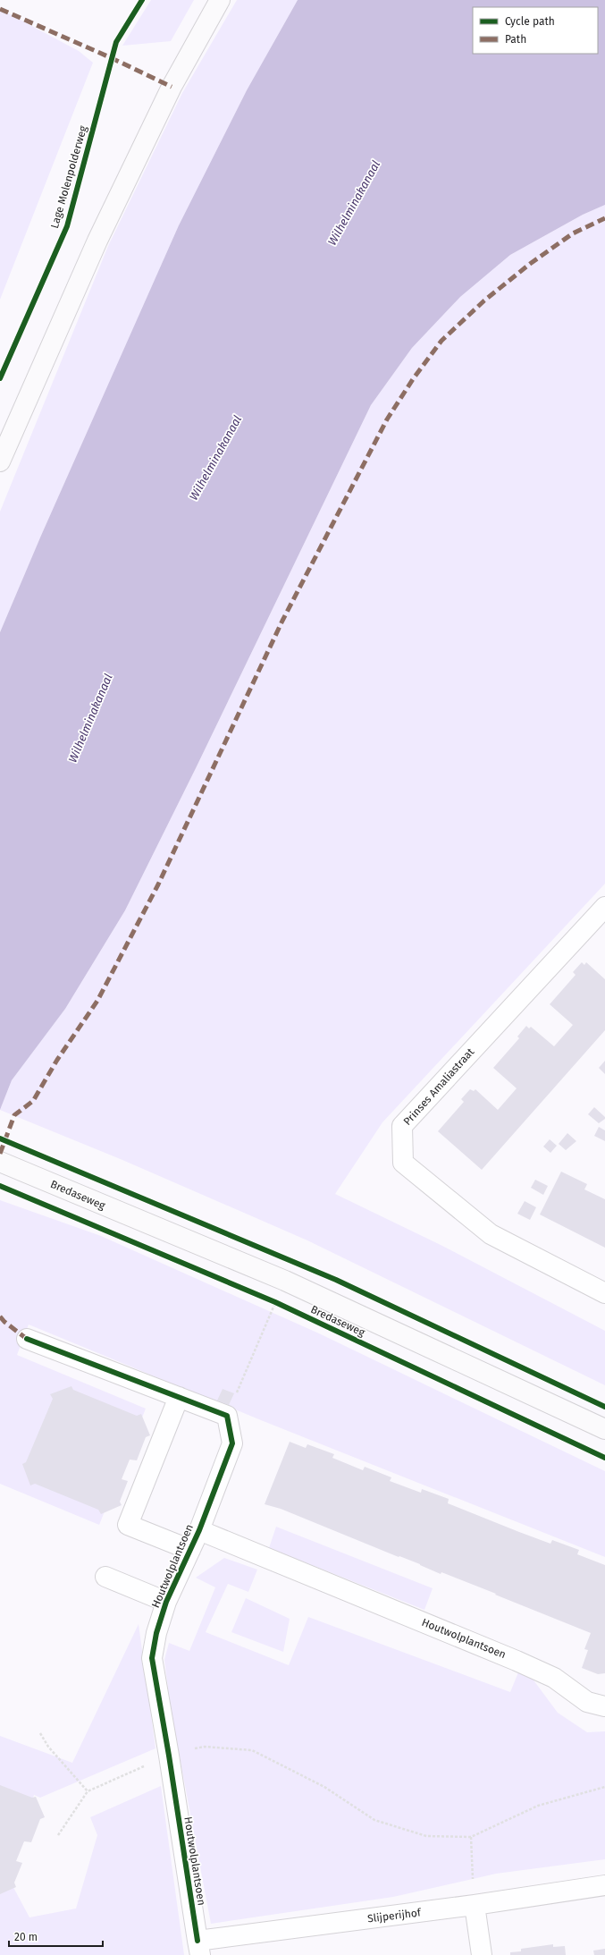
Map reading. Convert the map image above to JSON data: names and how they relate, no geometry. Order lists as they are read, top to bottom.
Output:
{
  "streets": {
    "street": [
      "Prinses Amaliastraat",
      "Bredaseweg",
      "Houtwolplantsoen",
      "Slijperijhof"
    ],
    "cycle path": ["Lage Molenpolderweg"]
  },
  "crossings": [
    ["Houtwolplantsoen", "Slijperijhof"]
  ],
  "water": ["Wilhelminakanaal"],
  "legend": ["Cycle path", "Path"],
  "scale_bar": "20 m"
}
